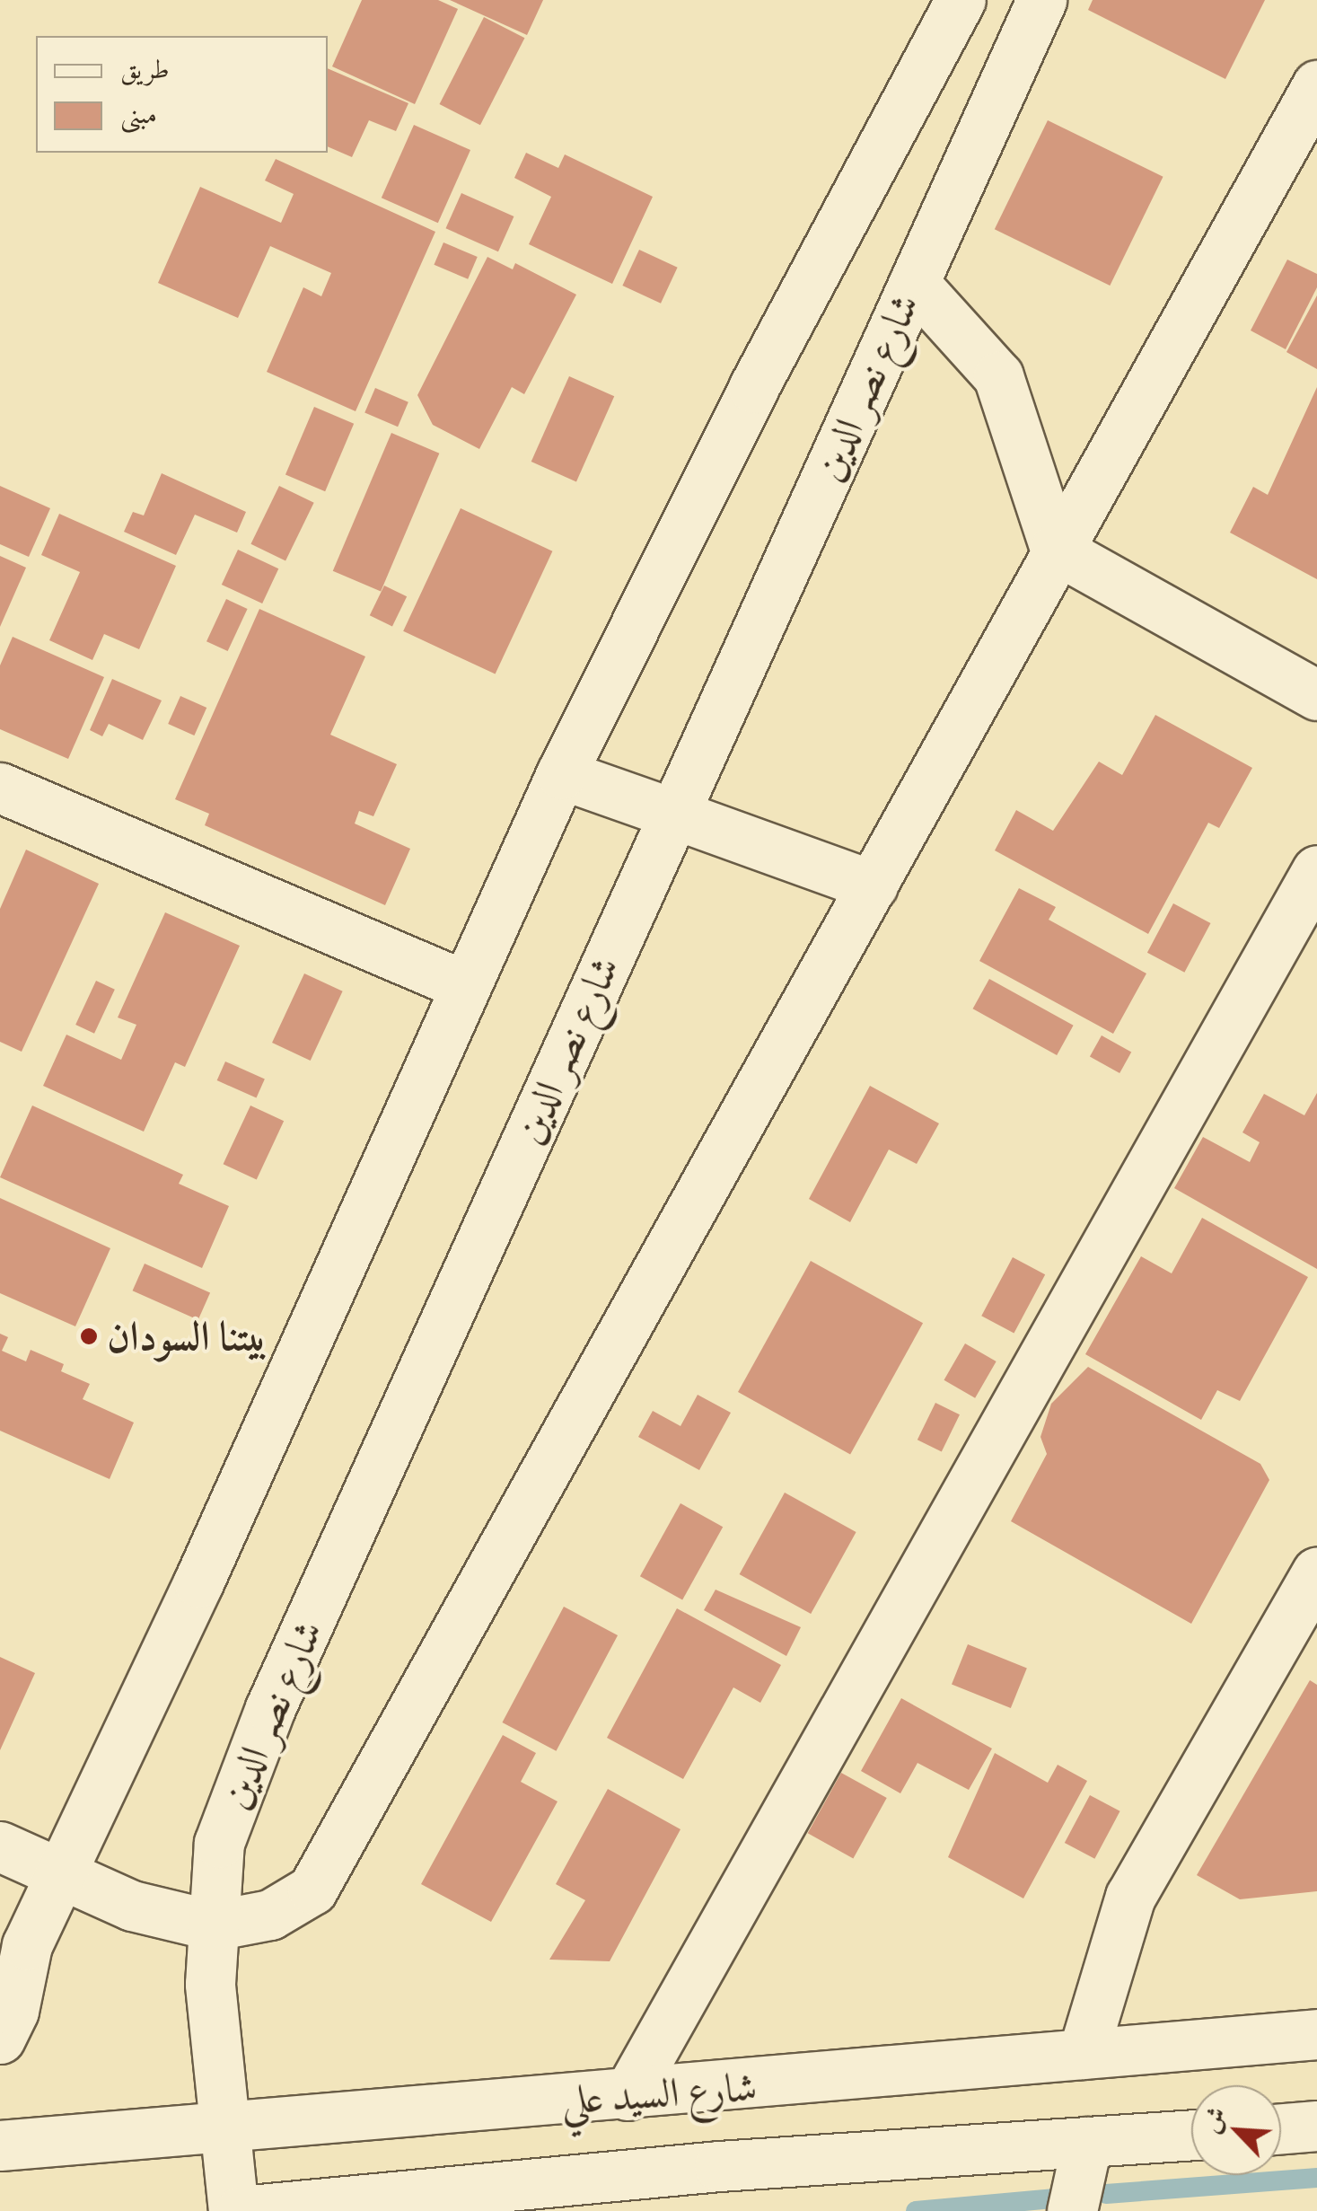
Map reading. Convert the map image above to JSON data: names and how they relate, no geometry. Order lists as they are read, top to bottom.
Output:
{
  "streets": {
    "street": ["شارع نصر الدين", "شارع السيد علي"]
  },
  "crossings": [
    ["شارع نصر الدين", "شارع السيد علي"]
  ],
  "places": ["بيتنا السودان"],
  "legend": ["طريق", "مبنى"],
  "north": "top left"
}
